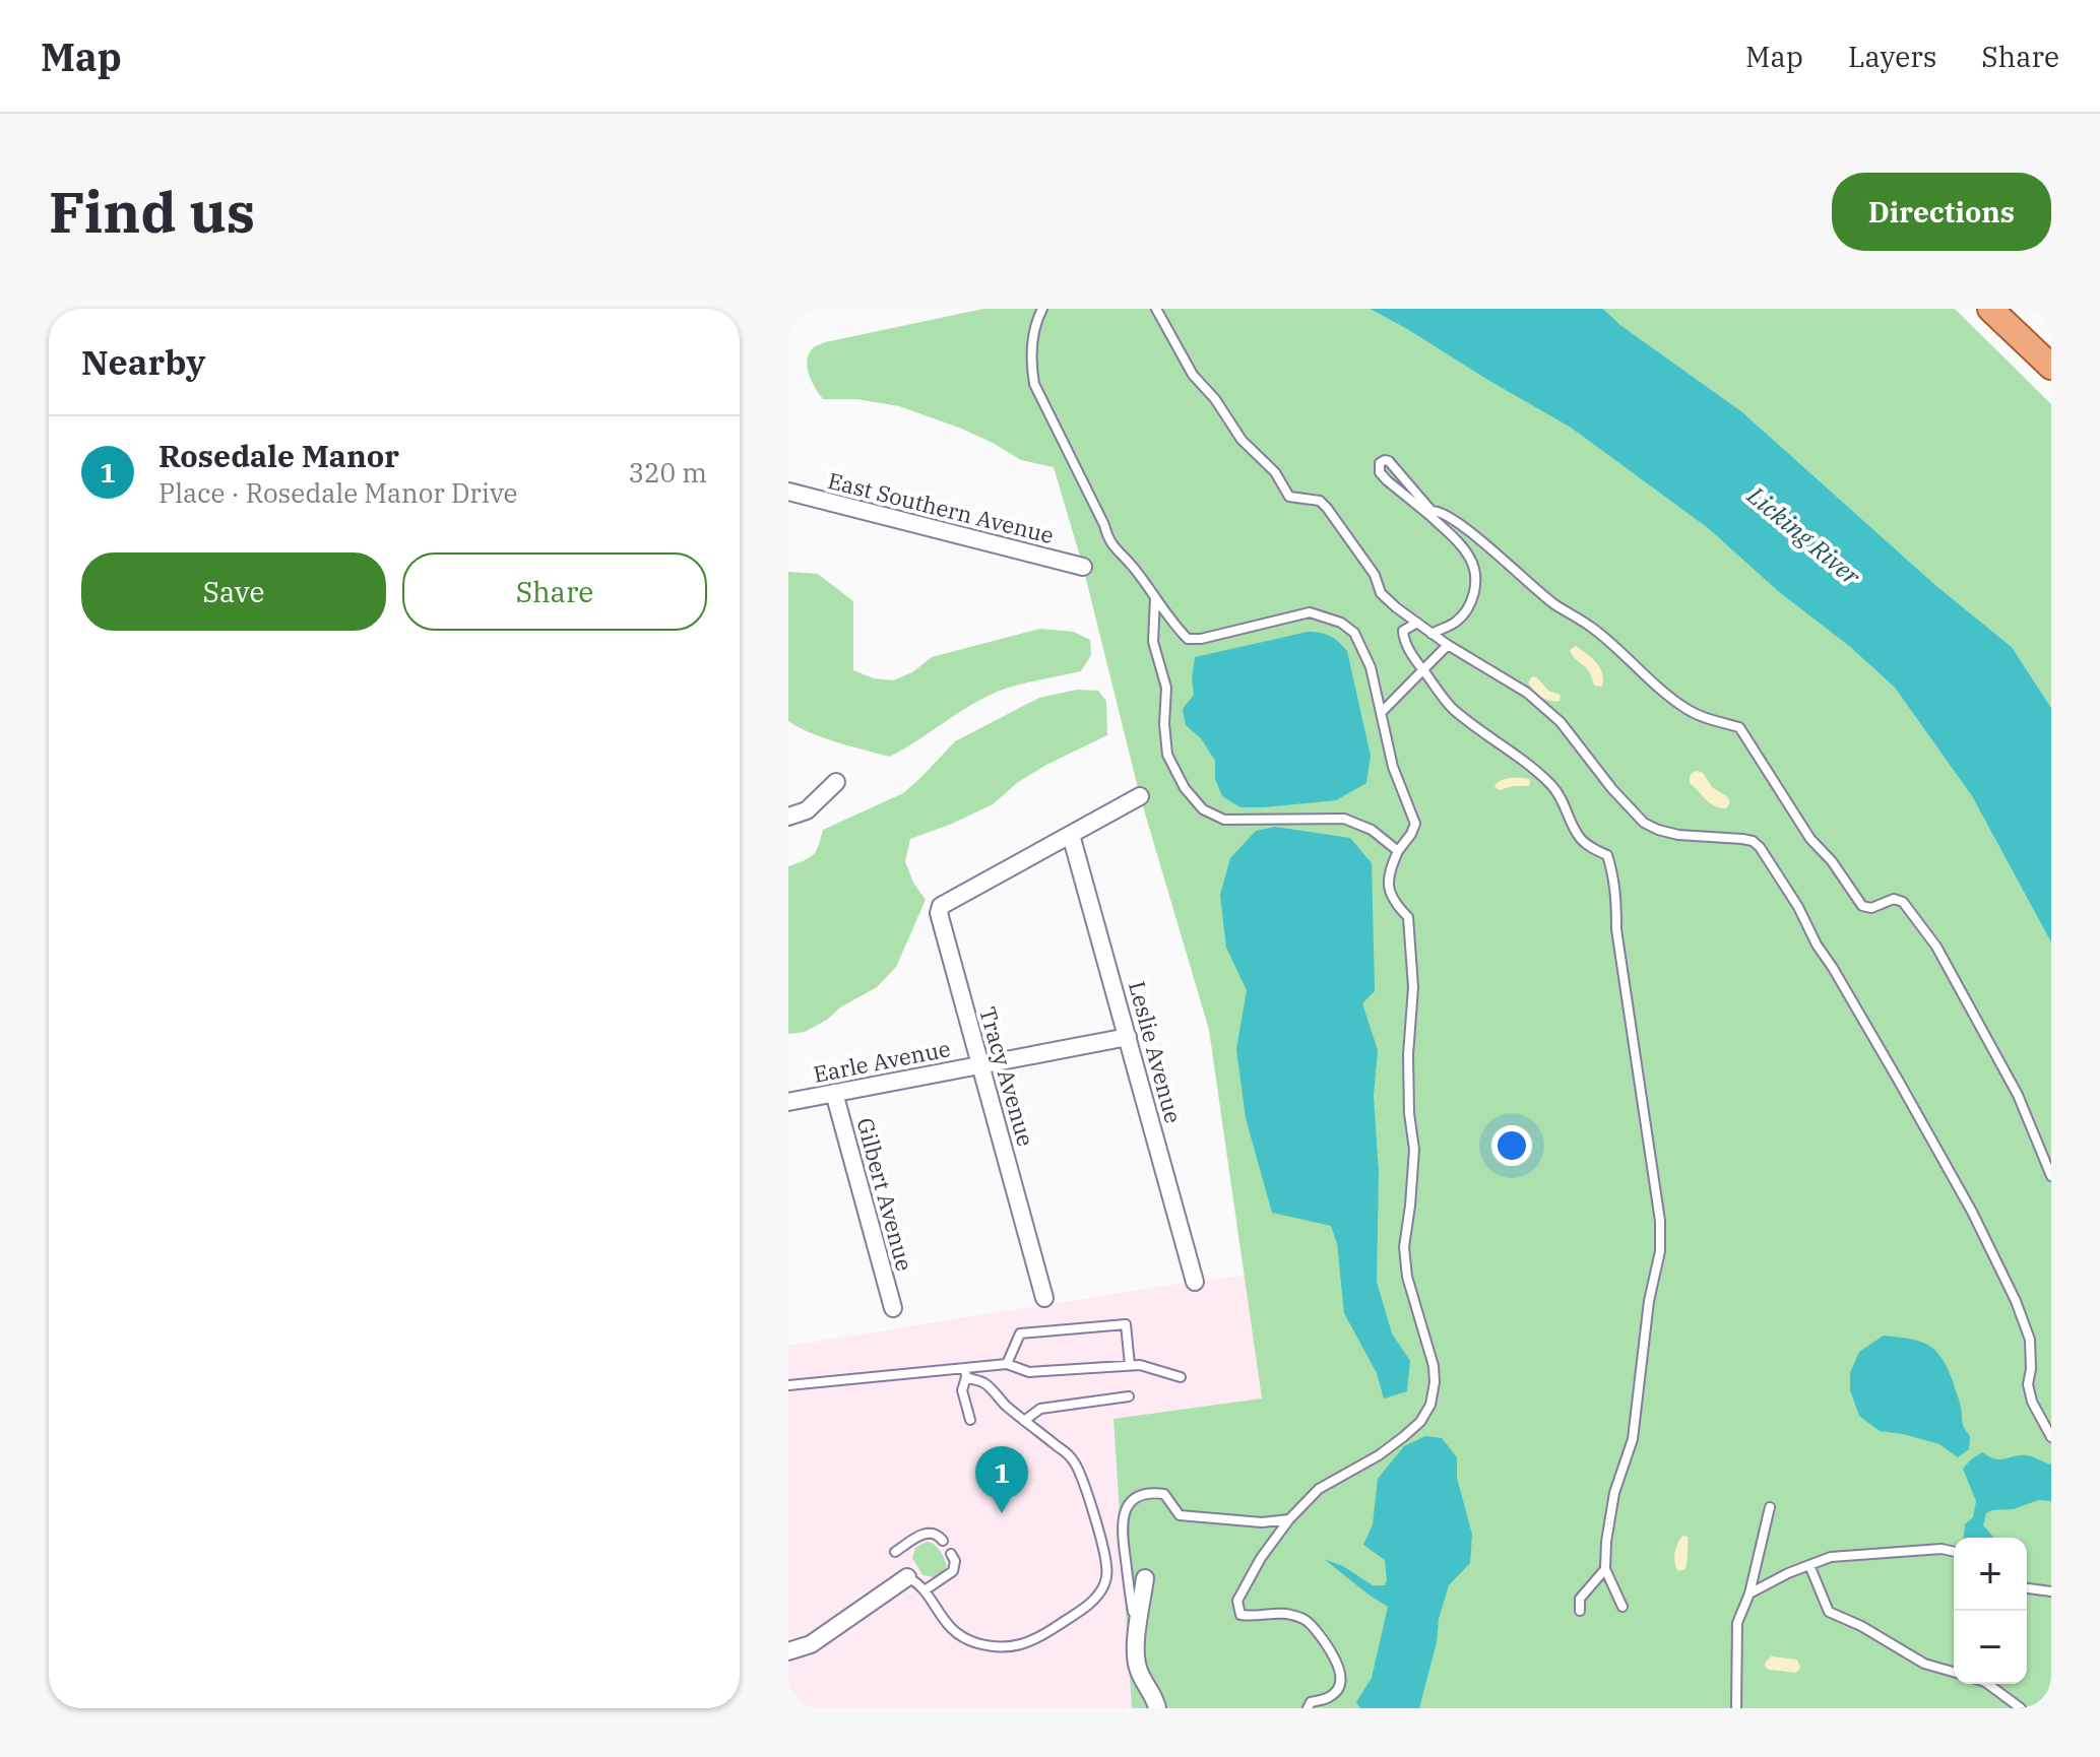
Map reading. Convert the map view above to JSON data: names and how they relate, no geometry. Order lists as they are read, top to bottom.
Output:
{
  "streets": {
    "street": [
      "East Southern Avenue",
      "Leslie Avenue",
      "Earle Avenue",
      "Tracy Avenue",
      "Gilbert Avenue"
    ]
  },
  "crossings": [
    ["Leslie Avenue", "Earle Avenue"],
    ["Leslie Avenue", "Tracy Avenue"],
    ["Earle Avenue", "Tracy Avenue"],
    ["Earle Avenue", "Gilbert Avenue"]
  ],
  "water": ["Licking River"],
  "page": {
    "header": "Map",
    "nav": ["Map", "Layers", "Share"],
    "buttons": [
      "Directions",
      ["Save", "Share"]
    ],
    "title": "Find us",
    "heading": "Nearby",
    "list": [
      {
        "mark": "1",
        "name": "Rosedale Manor",
        "note": "Place · Rosedale Manor Drive",
        "value": "320 m"
      }
    ],
    "pins": "1",
    "map_buttons": ["+", "−"]
  }
}
